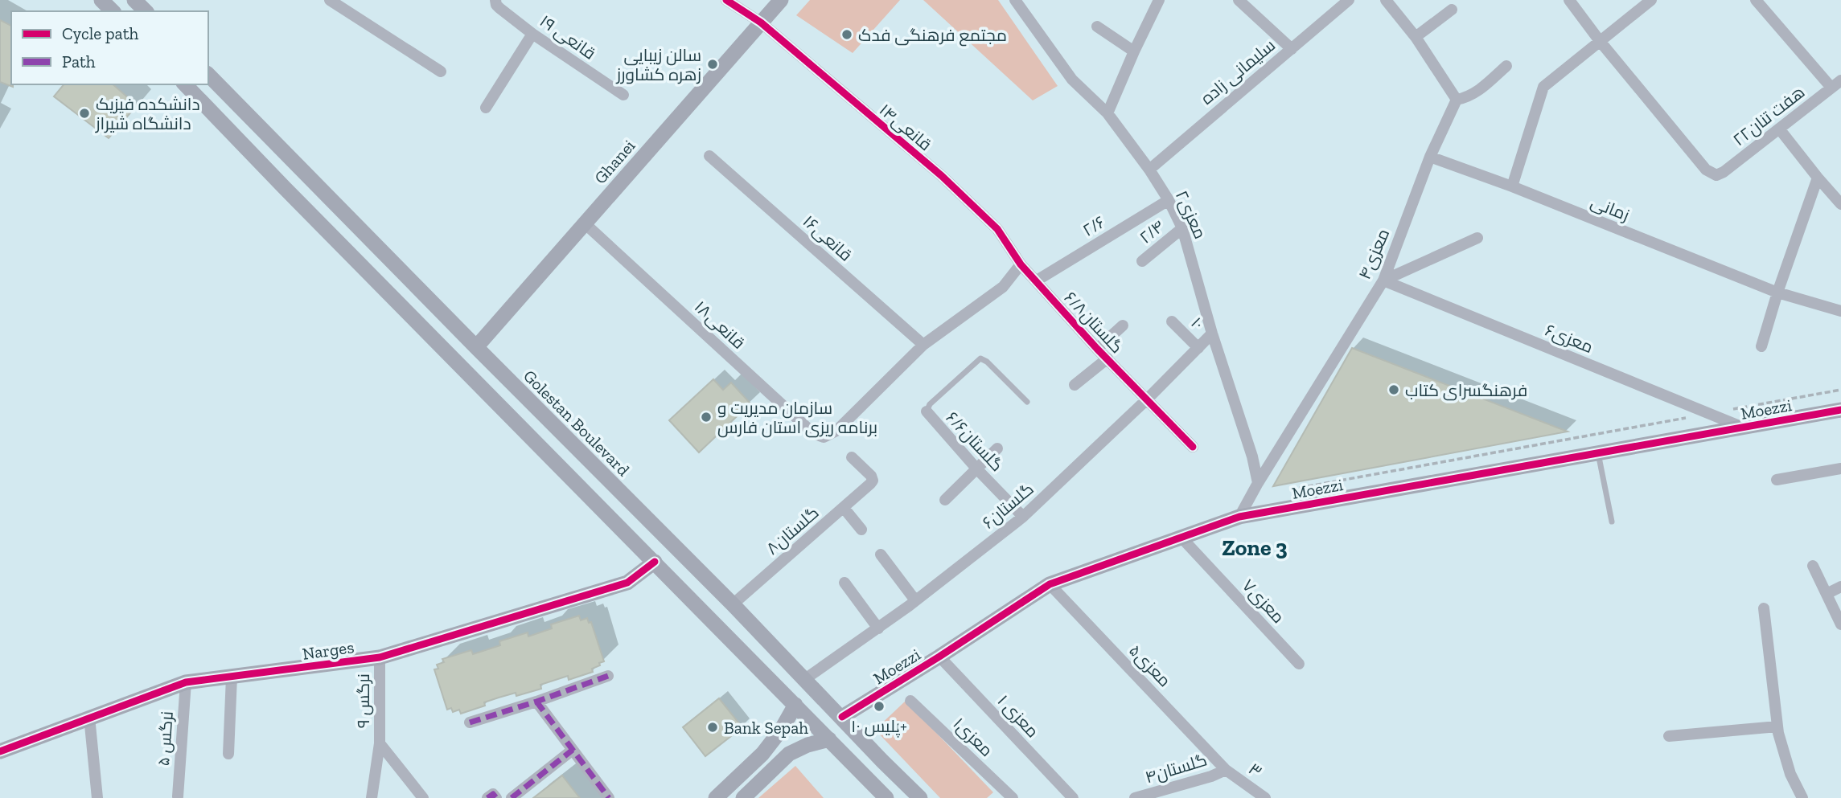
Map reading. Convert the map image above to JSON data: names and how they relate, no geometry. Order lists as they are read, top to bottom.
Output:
{
  "streets": {
    "street": [
      "قانعی ۱۹",
      "سلیمانی زاده",
      "۲۲هفت تنان",
      "۱۴قانعی",
      "Ghanei",
      "زمانی",
      "۲معزی",
      "۲/۶",
      "۲/۴",
      "۱۶قانعی",
      "۴معزی",
      "۶/۸گلستان",
      "۱۰",
      "۱۸قانعی",
      "۶معزی",
      "Moezzi",
      "Golestan Boulevard",
      "۶/۶گلستان",
      "گلستان۶",
      "گلستان۸",
      "۷معزی",
      "Narges",
      "۵معزی",
      "۹ نرگس",
      "معزی ۱",
      "۱معزی",
      "۵ نرگس",
      "گلستان۴",
      "۳"
    ]
  },
  "crossings": [
    ["سلیمانی زاده", "۲معزی"],
    ["۱۴قانعی", "Ghanei"],
    ["۱۴قانعی", "۶/۸گلستان"],
    ["Ghanei", "۱۸قانعی"],
    ["Ghanei", "Golestan Boulevard"],
    ["زمانی", "۴معزی"],
    ["۲معزی", "۲/۶"],
    ["۲معزی", "۲/۴"],
    ["۲معزی", "۴معزی"],
    ["۲معزی", "گلستان۶"],
    ["۲/۶", "۶/۸گلستان"],
    ["۱۶قانعی", "۱۸قانعی"],
    ["۴معزی", "۶معزی"],
    ["۴معزی", "Moezzi"],
    ["۶/۸گلستان", "گلستان۶"],
    ["۱۰", "گلستان۶"],
    ["۶معزی", "Moezzi"],
    ["Moezzi", "Golestan Boulevard"],
    ["Moezzi", "۷معزی"],
    ["Moezzi", "۵معزی"],
    ["Moezzi", "معزی ۱"],
    ["Golestan Boulevard", "گلستان۶"],
    ["Golestan Boulevard", "گلستان۸"],
    ["۶/۶گلستان", "گلستان۶"],
    ["Narges", "۹ نرگس"],
    ["Narges", "۵ نرگس"],
    ["۵معزی", "گلستان۴"],
    ["۵معزی", "۳"],
    ["گلستان۴", "۳"]
  ],
  "districts": ["Zone 3"],
  "places": [
    "مجتمع فرهنگی فدک",
    "سالن زیبایی زهره کشاورز",
    "دانشکده فیزیک دانشگاه شیراز",
    "فرهنگسرای کتاب",
    "سازمان مدیریت و برنامه ریزی استان فارس",
    "پلیس ۱۰+",
    "Bank Sepah"
  ],
  "legend": ["Cycle path", "Path"]
}
